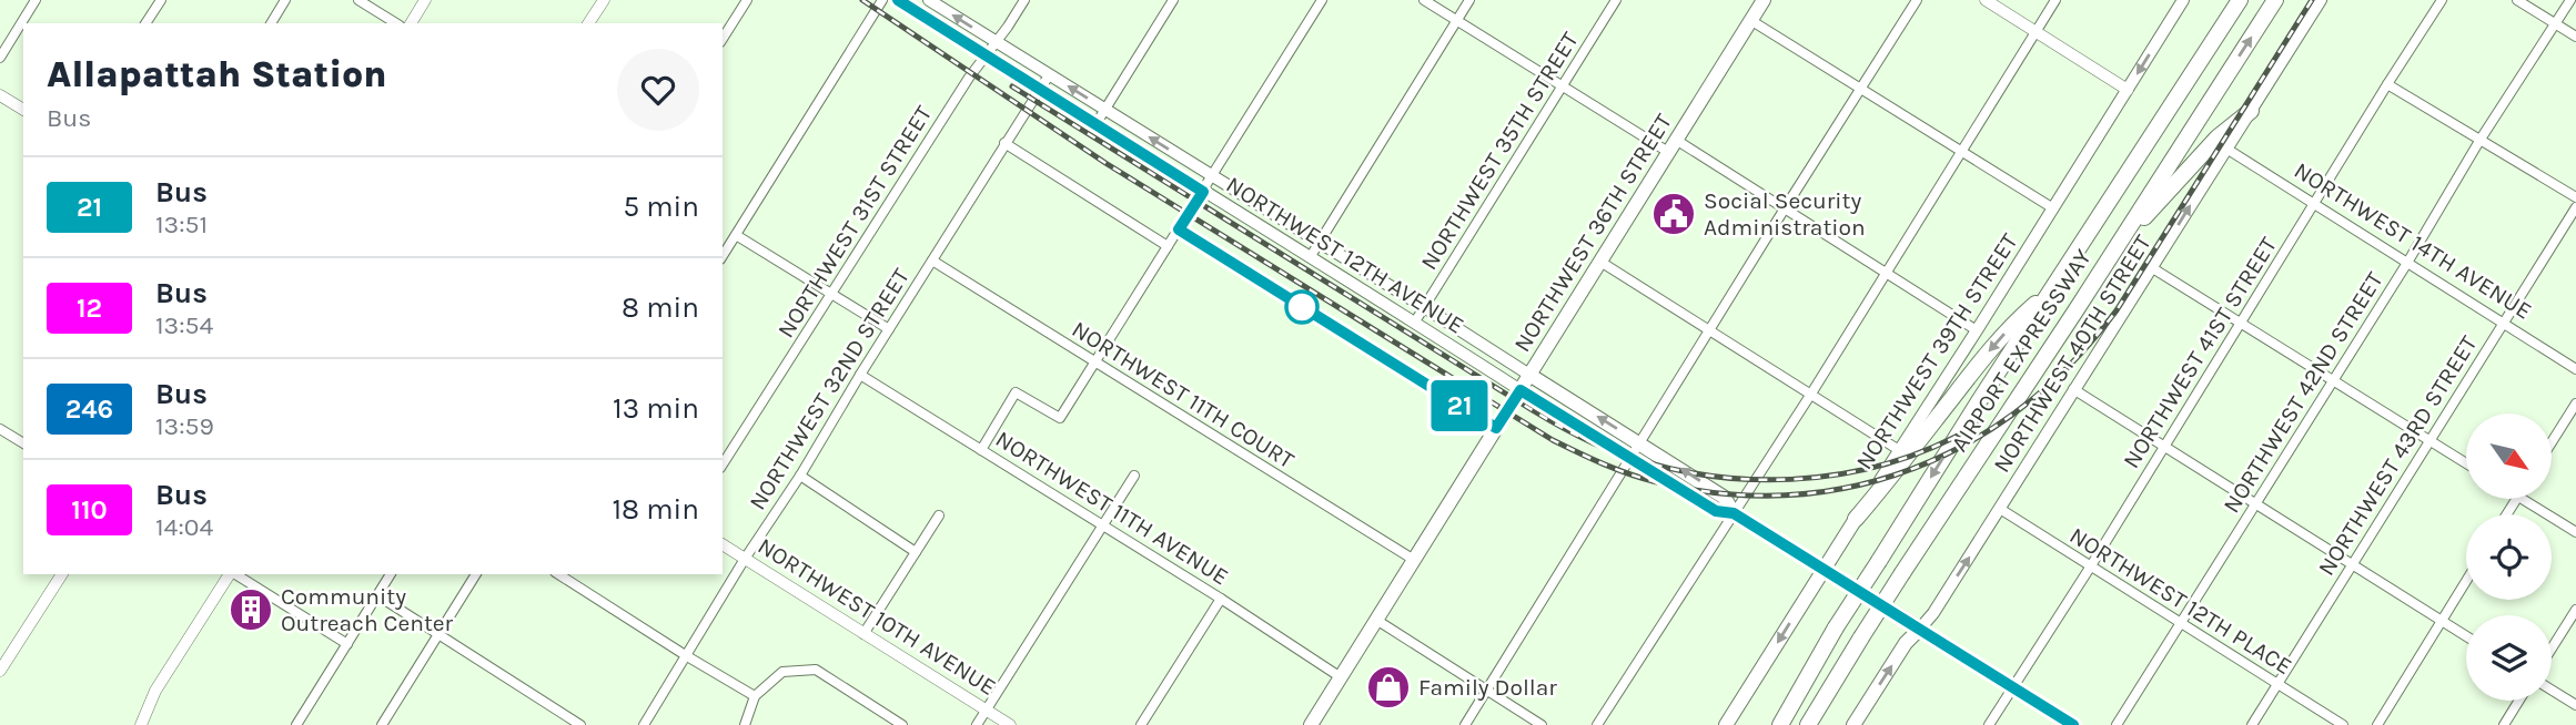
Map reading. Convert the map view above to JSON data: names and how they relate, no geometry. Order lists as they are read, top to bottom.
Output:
{
  "streets": {
    "highway": ["AIRPORT EXPRESSWAY"],
    "main road": [
      "NORTHWEST 36TH STREET",
      "NORTHWEST 12TH AVENUE",
      "NORTHWEST 39TH STREET",
      "NORTHWEST 40TH STREET"
    ],
    "street": [
      "NORTHWEST 35TH STREET",
      "NORTHWEST 31ST STREET",
      "NORTHWEST 14TH AVENUE",
      "NORTHWEST 41ST STREET",
      "NORTHWEST 32ND STREET",
      "NORTHWEST 42ND STREET",
      "NORTHWEST 11TH COURT",
      "NORTHWEST 43RD STREET",
      "NORTHWEST 11TH AVENUE",
      "NORTHWEST 12TH PLACE",
      "NORTHWEST 10TH AVENUE"
    ]
  },
  "crossings": [
    ["NORTHWEST 35TH STREET", "NORTHWEST 12TH AVENUE"],
    ["NORTHWEST 31ST STREET", "NORTHWEST 12TH AVENUE"],
    ["NORTHWEST 36TH STREET", "NORTHWEST 12TH AVENUE"],
    ["NORTHWEST 36TH STREET", "NORTHWEST 11TH COURT"],
    ["NORTHWEST 36TH STREET", "NORTHWEST 11TH AVENUE"],
    ["NORTHWEST 14TH AVENUE", "NORTHWEST 41ST STREET"],
    ["NORTHWEST 14TH AVENUE", "NORTHWEST 40TH STREET"],
    ["NORTHWEST 14TH AVENUE", "NORTHWEST 42ND STREET"],
    ["NORTHWEST 14TH AVENUE", "NORTHWEST 43RD STREET"],
    ["NORTHWEST 12TH AVENUE", "NORTHWEST 39TH STREET"],
    ["NORTHWEST 12TH AVENUE", "NORTHWEST 41ST STREET"],
    ["NORTHWEST 12TH AVENUE", "NORTHWEST 40TH STREET"],
    ["NORTHWEST 12TH AVENUE", "NORTHWEST 32ND STREET"],
    ["NORTHWEST 41ST STREET", "NORTHWEST 12TH PLACE"],
    ["NORTHWEST 40TH STREET", "NORTHWEST 12TH PLACE"],
    ["NORTHWEST 32ND STREET", "NORTHWEST 11TH COURT"],
    ["NORTHWEST 32ND STREET", "NORTHWEST 11TH AVENUE"],
    ["NORTHWEST 32ND STREET", "NORTHWEST 10TH AVENUE"],
    ["NORTHWEST 42ND STREET", "NORTHWEST 12TH PLACE"],
    ["NORTHWEST 43RD STREET", "NORTHWEST 12TH PLACE"]
  ],
  "one_way": ["NORTHWEST 40TH STREET"],
  "places": {
    "public building": ["Social Security Administration"],
    "building": ["Community Outreach Center"],
    "shop": ["Family Dollar"]
  },
  "lines": ["bus line 21"],
  "north": "bottom right",
  "page": {
    "on_map": "21",
    "heading": ["Allapattah Station", "Bus"],
    "list": [
      {
        "mark": "21",
        "name": "Bus",
        "note": "13:51",
        "value": "5 min"
      },
      {
        "mark": "12",
        "name": "Bus",
        "note": "13:54",
        "value": "8 min"
      },
      {
        "mark": "246",
        "name": "Bus",
        "note": "13:59",
        "value": "13 min"
      },
      {
        "mark": "110",
        "name": "Bus",
        "note": "14:04",
        "value": "18 min"
      }
    ]
  }
}
